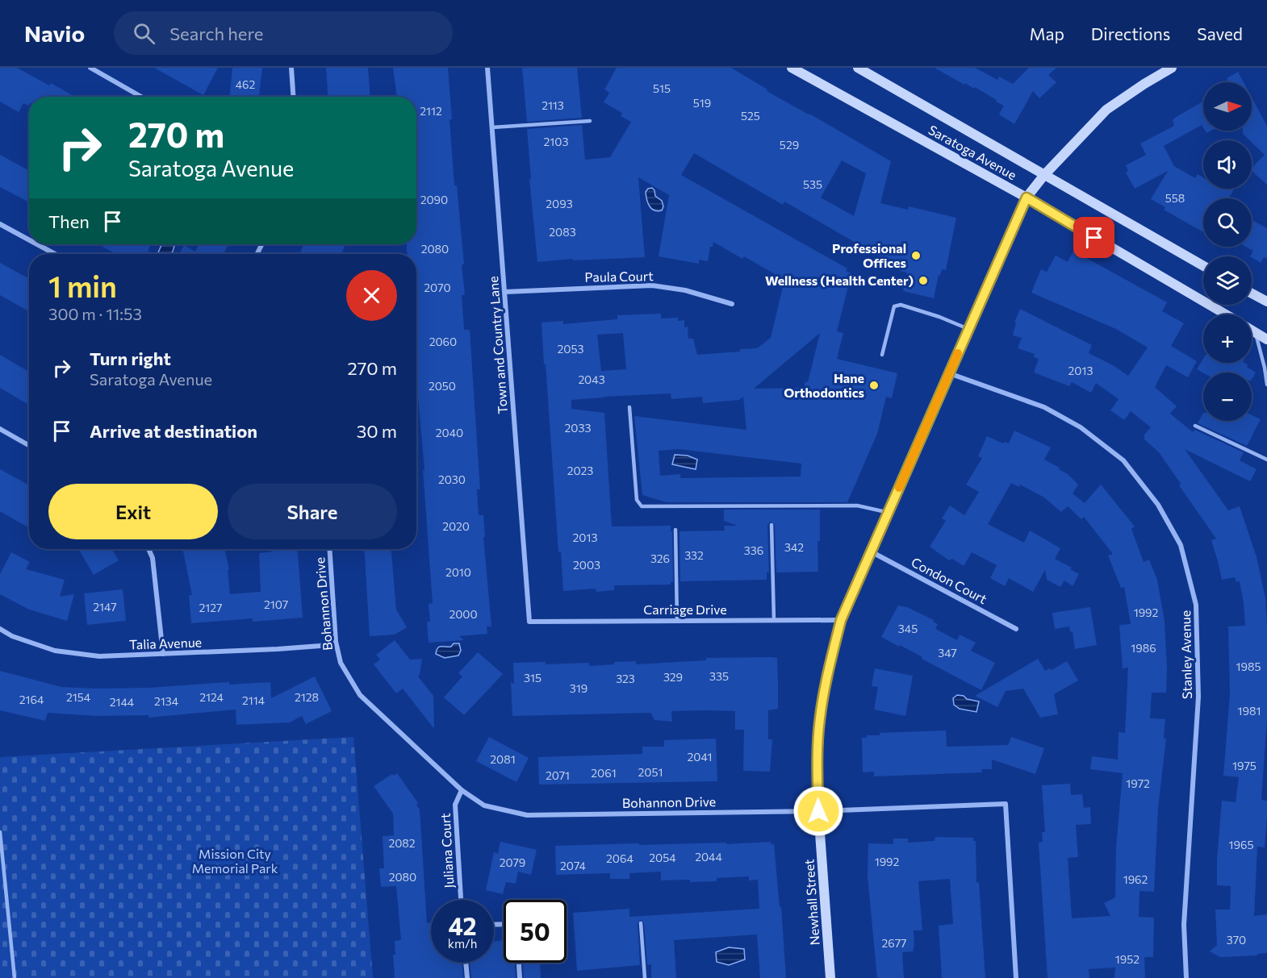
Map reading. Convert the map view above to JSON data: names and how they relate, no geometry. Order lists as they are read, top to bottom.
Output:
{
  "streets": {
    "main road": ["Saratoga Avenue", "Newhall Street"],
    "street": [
      "Paula Court",
      "Town and Country Lane",
      "Condon Court",
      "Bohannon Drive",
      "Carriage Drive",
      "Talia Avenue",
      "Stanley Avenue",
      "Juliana Court"
    ]
  },
  "crossings": [
    ["Saratoga Avenue", "Newhall Street"],
    ["Paula Court", "Town and Country Lane"],
    ["Town and Country Lane", "Carriage Drive"],
    ["Condon Court", "Newhall Street"],
    ["Bohannon Drive", "Talia Avenue"],
    ["Bohannon Drive", "Juliana Court"],
    ["Bohannon Drive", "Newhall Street"],
    ["Carriage Drive", "Newhall Street"],
    ["Stanley Avenue", "Newhall Street"]
  ],
  "parks": ["Mission City Memorial Park"],
  "places": ["Professional Offices", "Wellness (Health Center)", "Hane Orthodontics"],
  "house_numbers": [
    "462",
    "515",
    "519",
    "2113",
    "2112",
    "525",
    "2103",
    "529",
    "535",
    "558",
    "2090",
    "2093",
    "2083",
    "2080",
    "2070",
    "2060",
    "2053",
    "2013",
    "2043",
    "2050",
    "2033",
    "2040",
    "2023",
    "2030",
    "2020",
    "2013",
    "342",
    "336",
    "332",
    "326",
    "2003",
    "2010",
    "2107",
    "2147",
    "2127",
    "1992",
    "2000",
    "345",
    "1986",
    "347",
    "1985",
    "335",
    "329",
    "315",
    "323",
    "319",
    "2154",
    "2124",
    "2128",
    "2164",
    "2114",
    "2134",
    "2144",
    "1981",
    "2041",
    "2081",
    "1975",
    "2051",
    "2061",
    "2071",
    "1972",
    "2082",
    "1965",
    "2044",
    "2054",
    "2064",
    "1992",
    "2079",
    "2074",
    "2080",
    "1962",
    "370",
    "2677",
    "1952"
  ],
  "north": "right",
  "page": {
    "header": "Navio",
    "search": "Search here",
    "nav": ["Map", "Directions", "Saved"],
    "map_buttons": ["+", "−"],
    "turn": ["270 m", "Saratoga Avenue"],
    "then": "Then",
    "heading": ["1 min", "300 m · 11:53"],
    "list": [
      {
        "name": "Turn right",
        "note": "Saratoga Avenue",
        "value": "270 m"
      },
      {
        "name": "Arrive at destination",
        "value": "30 m"
      }
    ],
    "buttons": ["Exit", "Share"],
    "speed": "42 km/h",
    "limit": "50"
  }
}
